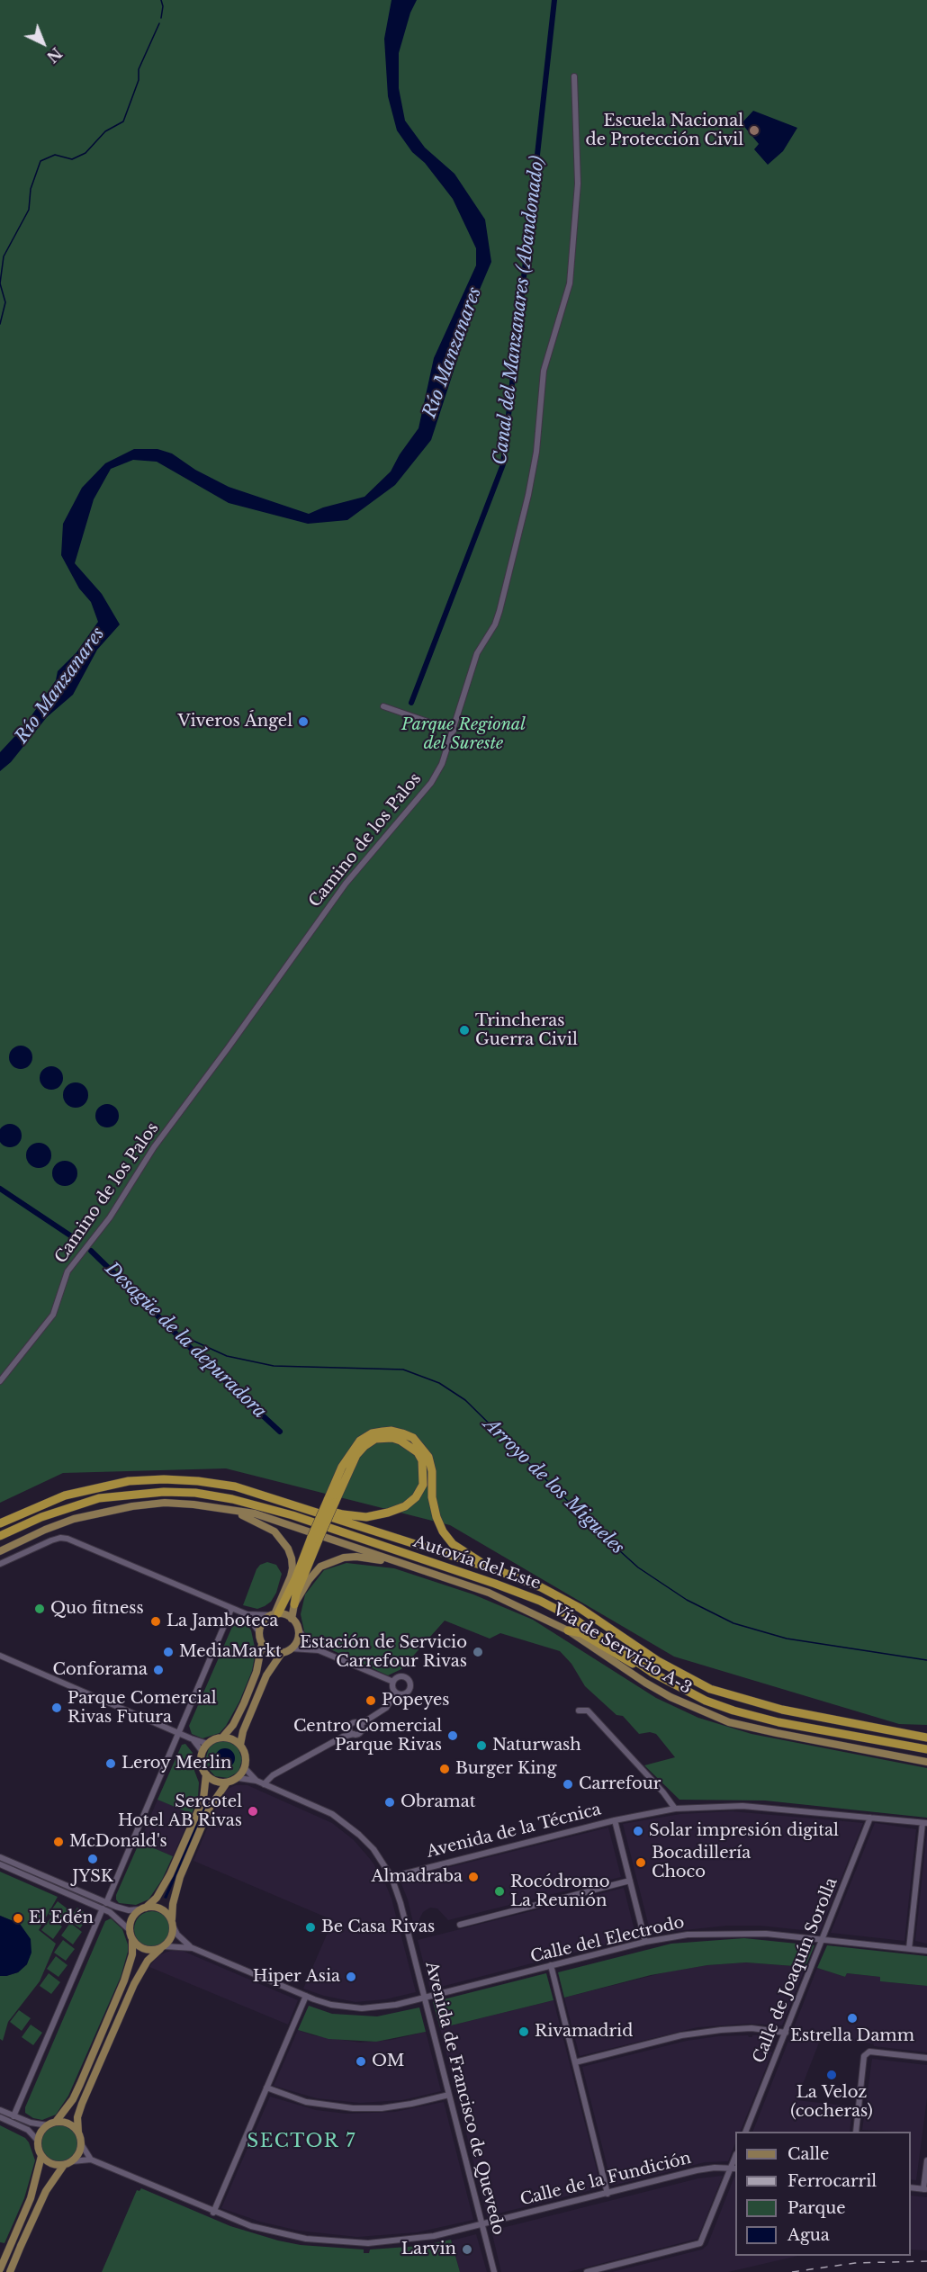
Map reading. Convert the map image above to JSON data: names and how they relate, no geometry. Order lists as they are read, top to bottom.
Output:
{
  "streets": {
    "highway": ["Autovía del Este"],
    "main road": ["Vía de Servicio A-3"],
    "street": [
      "Camino de los Palos",
      "Avenida de la Técnica",
      "Calle del Electrodo",
      "Calle de Joaquín Sorolla",
      "Avenida de Francisco de Quevedo",
      "Calle de la Fundición"
    ]
  },
  "crossings": [
    ["Avenida de la Técnica", "Calle de Joaquín Sorolla"],
    ["Avenida de la Técnica", "Avenida de Francisco de Quevedo"],
    ["Calle del Electrodo", "Calle de Joaquín Sorolla"],
    ["Calle del Electrodo", "Avenida de Francisco de Quevedo"],
    ["Avenida de Francisco de Quevedo", "Calle de la Fundición"]
  ],
  "districts": ["SECTOR 7"],
  "water": [
    "Canal del Manzanares (Abandonado)",
    "Río Manzanares",
    "Desagüe de la depuradora",
    "Arroyo de los Migueles"
  ],
  "parks": ["Parque Regional del Sureste"],
  "places": [
    "Escuela Nacional de Protección Civil",
    "Viveros Ángel",
    "Trincheras Guerra Civil",
    "Quo fitness",
    "La Jamboteca",
    "MediaMarkt",
    "Estación de Servicio Carrefour Rivas",
    "Conforama",
    "Popeyes",
    "Parque Comercial Rivas Futura",
    "Centro Comercial Parque Rivas",
    "Naturwash",
    "Leroy Merlin",
    "Burger King",
    "Carrefour",
    "Obramat",
    "Sercotel Hotel AB Rivas",
    "Solar impresión digital",
    "McDonald's",
    "JYSK",
    "Bocadillería Choco",
    "Almadraba",
    "Rocódromo La Reunión",
    "El Edén",
    "Be Casa Rivas",
    "Hiper Asia",
    "Estrella Damm",
    "Rivamadrid",
    "OM",
    "La Veloz (cocheras)",
    "Larvin"
  ],
  "legend": [
    "Calle",
    "Ferrocarril",
    "Parque",
    "Agua"
  ],
  "north": "bottom right"
}
